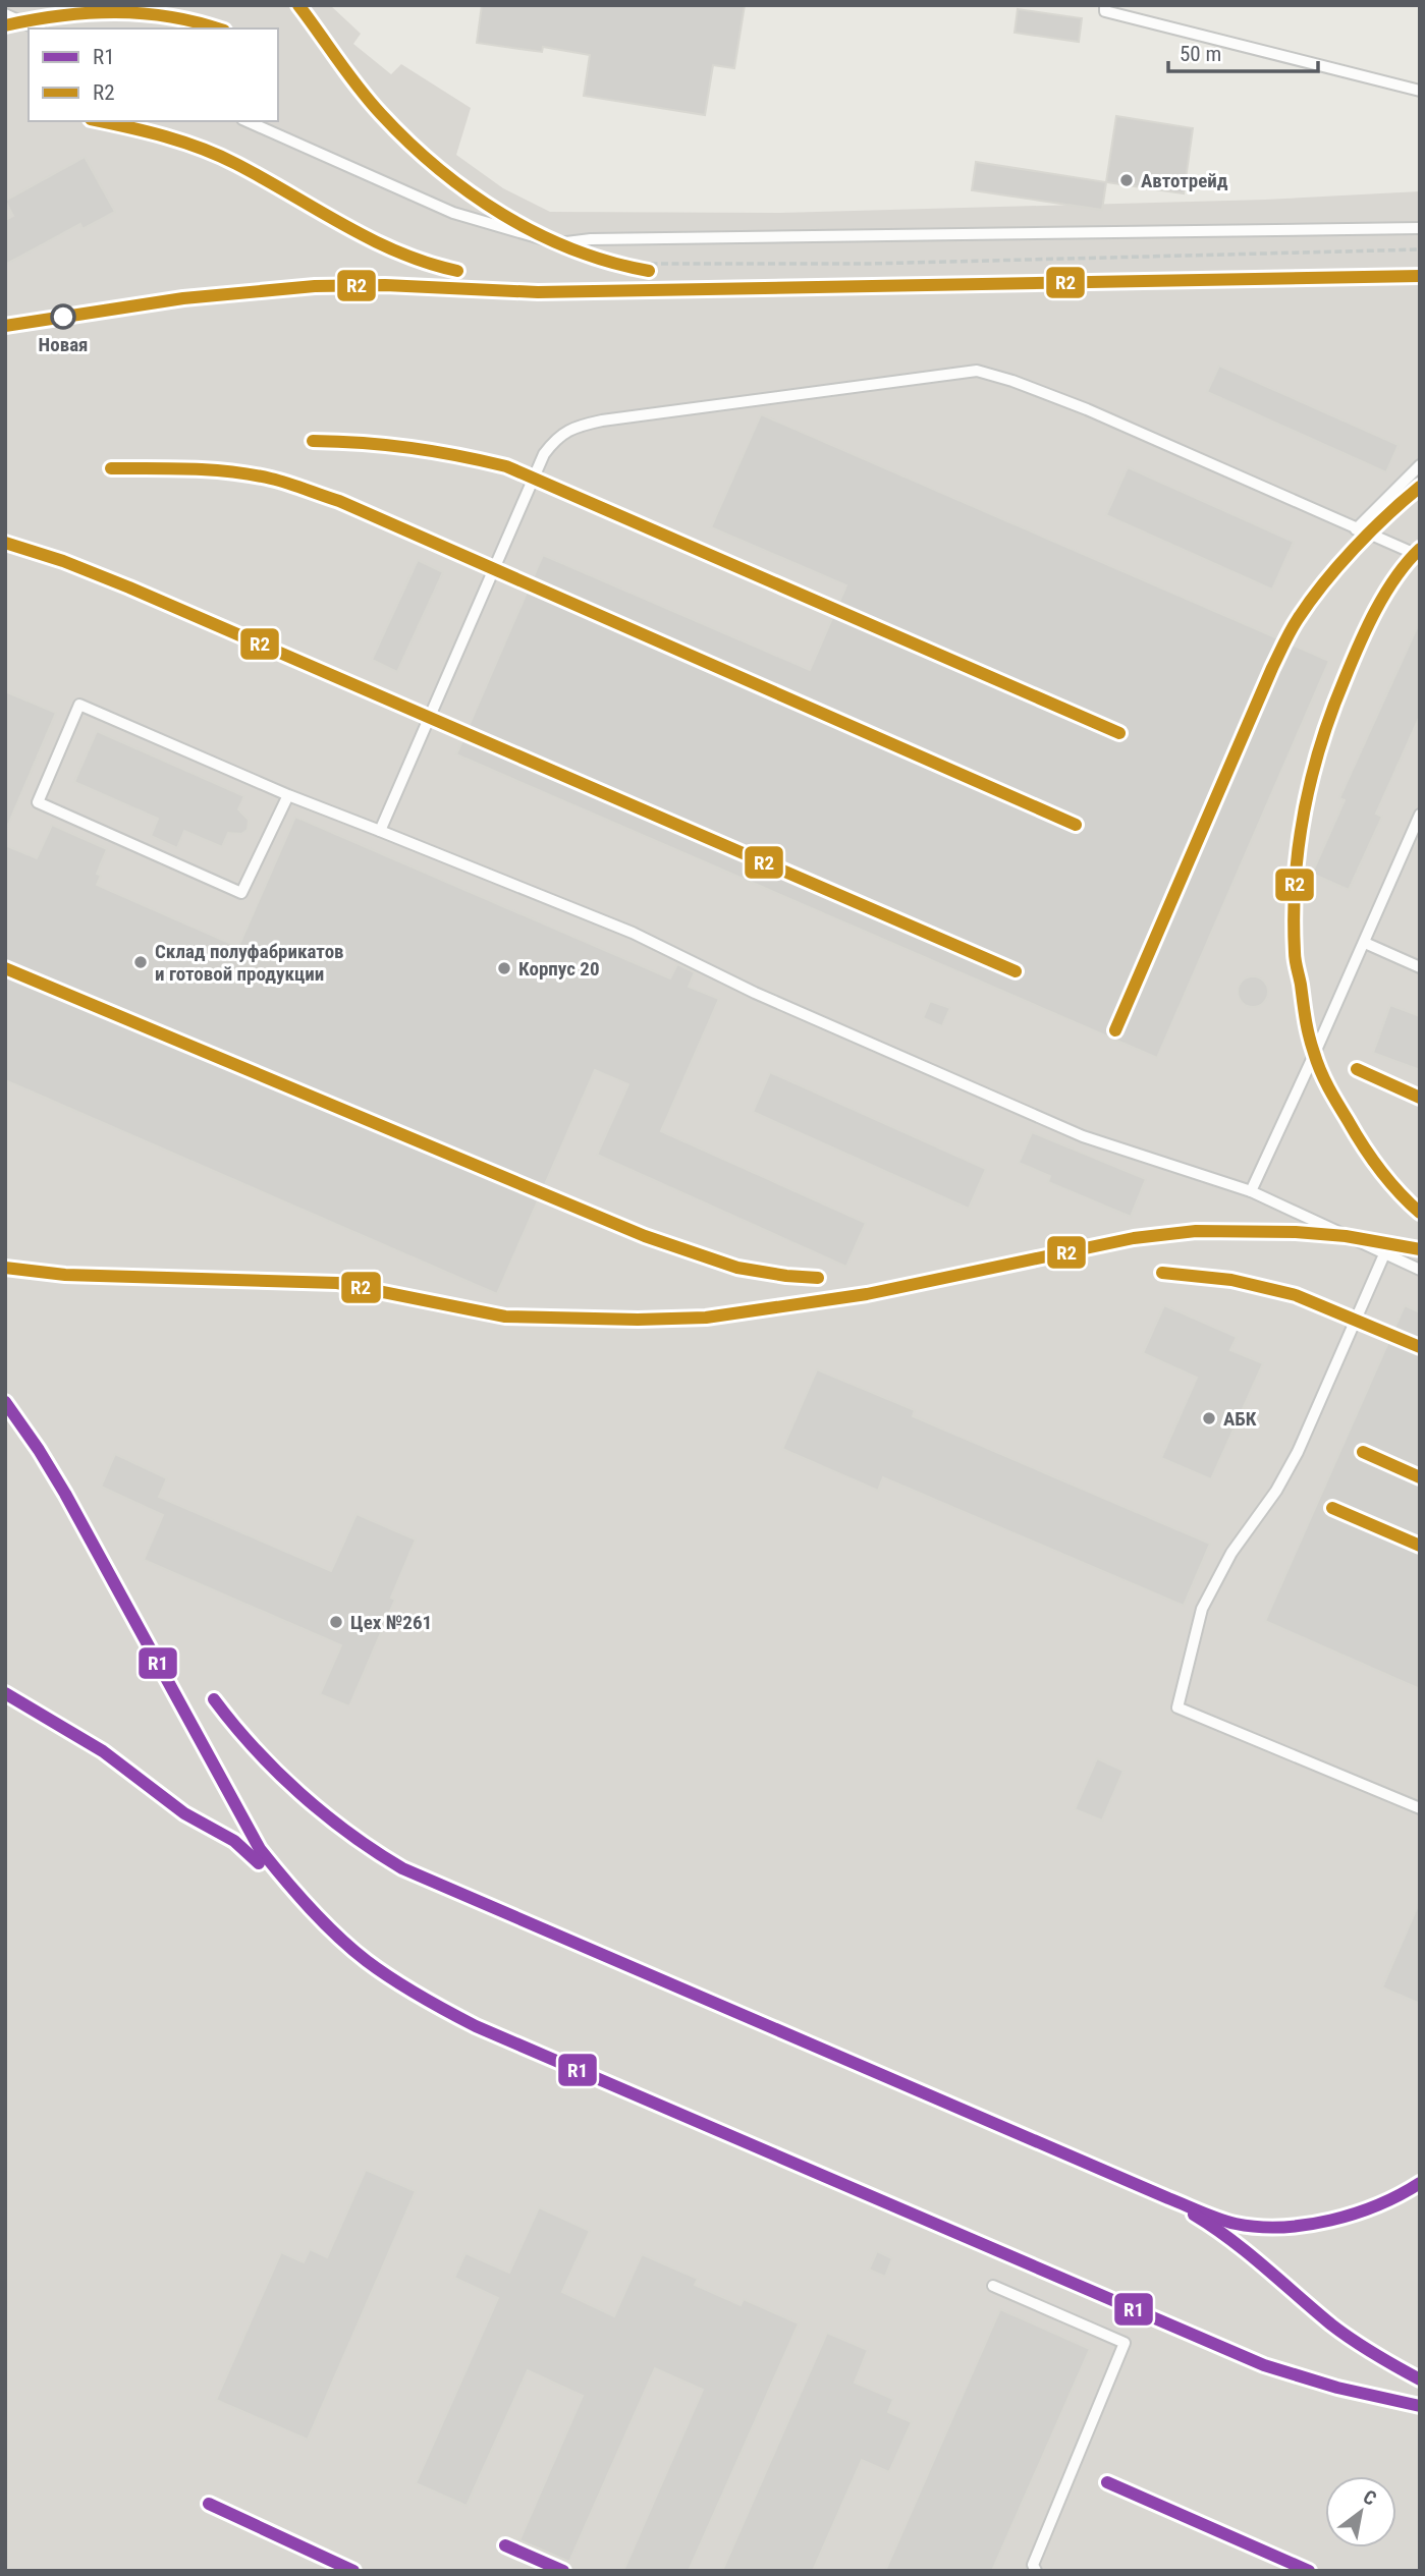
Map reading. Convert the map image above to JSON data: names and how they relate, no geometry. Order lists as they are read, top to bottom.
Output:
{
  "places": [
    "Автотрейд",
    "Новая",
    "Склад полуфабрикатов и готовой продукции",
    "Корпус 20",
    "АБК",
    "Цех №261"
  ],
  "lines": ["transit line R2", "transit line R1"],
  "legend": ["R1", "R2"],
  "scale_bar": "50 m",
  "north": "top right"
}
